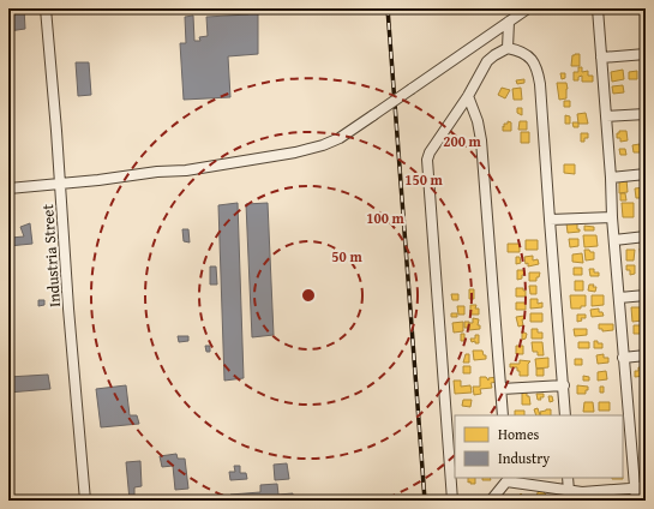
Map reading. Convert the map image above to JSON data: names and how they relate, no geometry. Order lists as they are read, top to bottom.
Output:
{
  "streets": {
    "street": ["Industria Street"]
  },
  "legend": ["Homes", "Industry"],
  "rings": [
    "200 m",
    "150 m",
    "100 m",
    "50 m"
  ]
}
